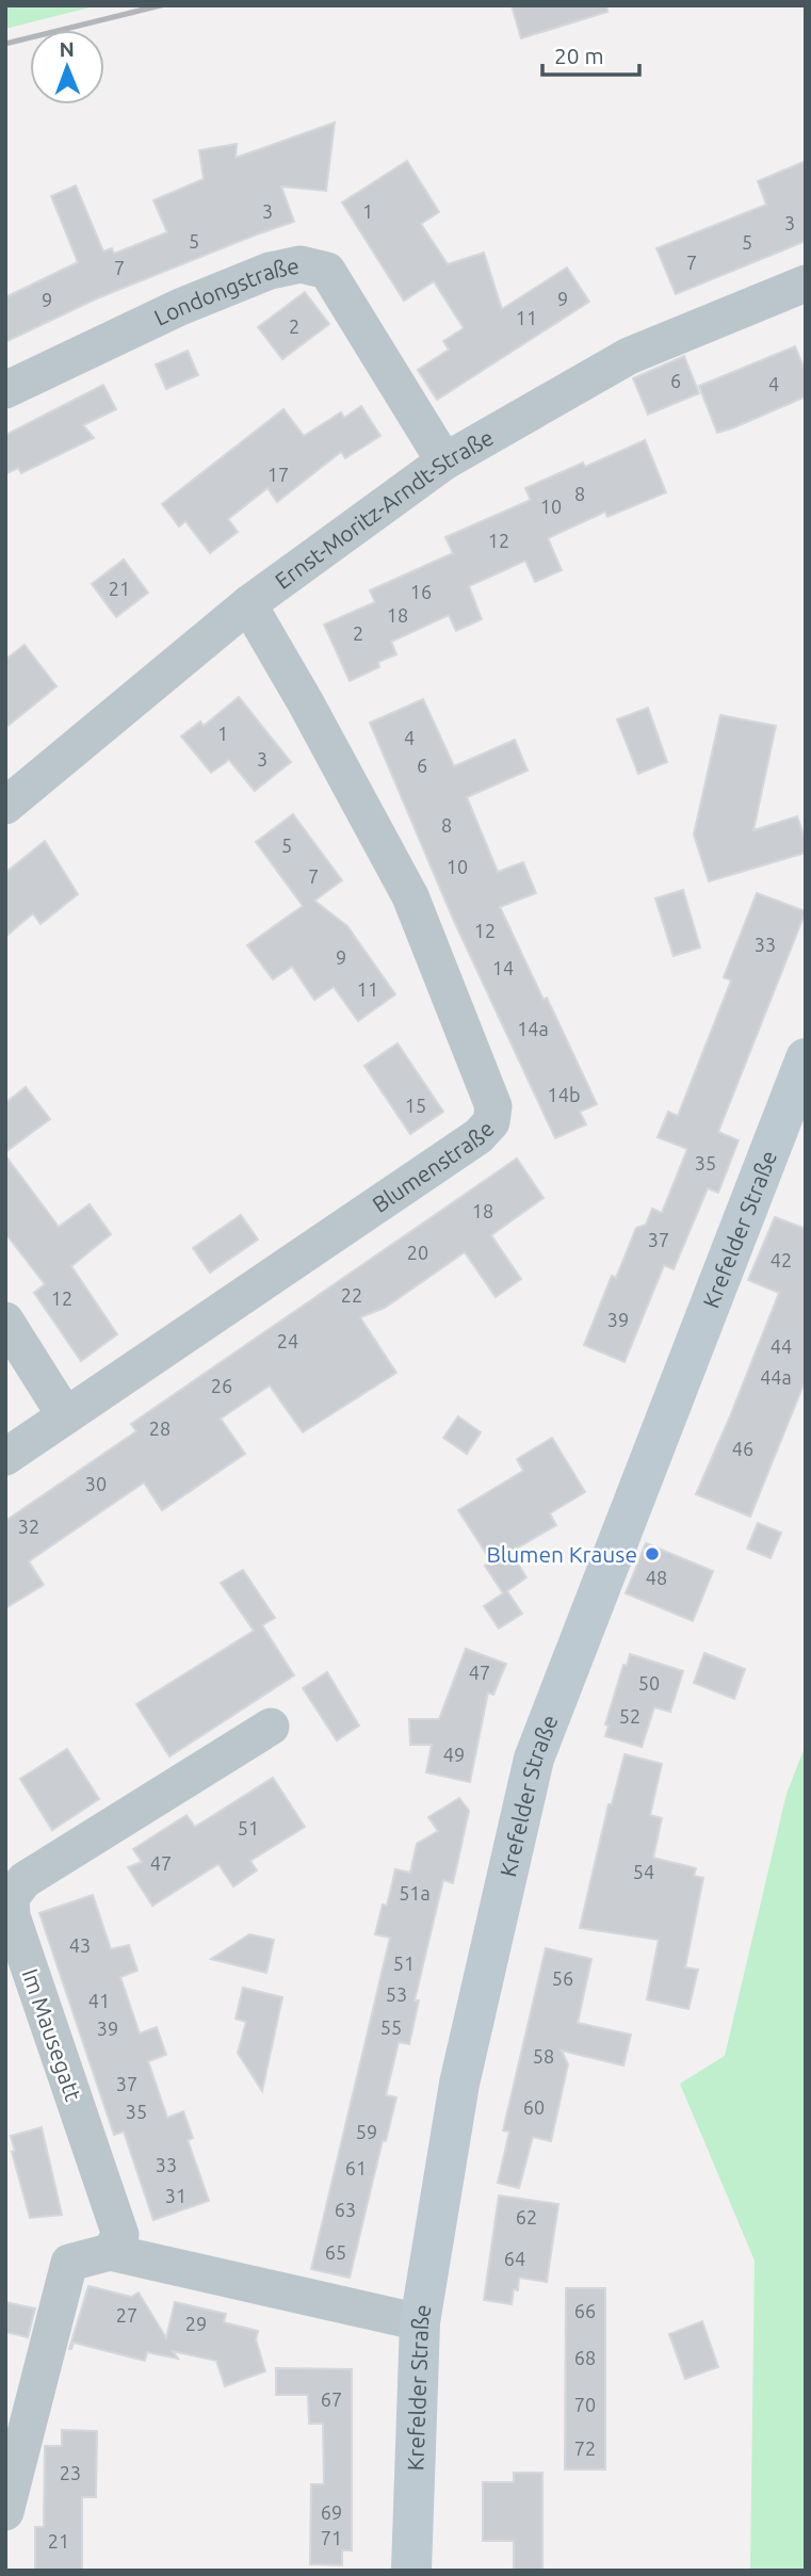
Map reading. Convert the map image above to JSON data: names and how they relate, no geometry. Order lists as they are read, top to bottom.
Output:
{
  "streets": {
    "main road": ["Krefelder Straße"],
    "street": [
      "Londongstraße",
      "Ernst-Moritz-Arndt-Straße",
      "Blumenstraße",
      "Im Mausegatt"
    ]
  },
  "crossings": [
    ["Londongstraße", "Ernst-Moritz-Arndt-Straße"],
    ["Ernst-Moritz-Arndt-Straße", "Blumenstraße"]
  ],
  "places": ["Blumen Krause"],
  "house_numbers": [
    "3",
    "1",
    "3",
    "5",
    "5",
    "7",
    "7",
    "9",
    "9",
    "11",
    "2",
    "6",
    "4",
    "17",
    "8",
    "10",
    "12",
    "21",
    "16",
    "18",
    "2",
    "1",
    "4",
    "3",
    "6",
    "8",
    "5",
    "10",
    "7",
    "12",
    "33",
    "9",
    "14",
    "11",
    "14a",
    "14b",
    "15",
    "35",
    "18",
    "37",
    "20",
    "42",
    "22",
    "12",
    "39",
    "24",
    "44",
    "44a",
    "26",
    "28",
    "46",
    "30",
    "32",
    "48",
    "47",
    "50",
    "52",
    "49",
    "51",
    "47",
    "54",
    "51a",
    "43",
    "51",
    "56",
    "53",
    "41",
    "55",
    "39",
    "58",
    "37",
    "60",
    "35",
    "59",
    "33",
    "61",
    "31",
    "63",
    "62",
    "65",
    "64",
    "66",
    "27",
    "29",
    "68",
    "67",
    "70",
    "72",
    "23",
    "69",
    "71",
    "21"
  ],
  "scale_bar": "20 m",
  "north": "top"
}
